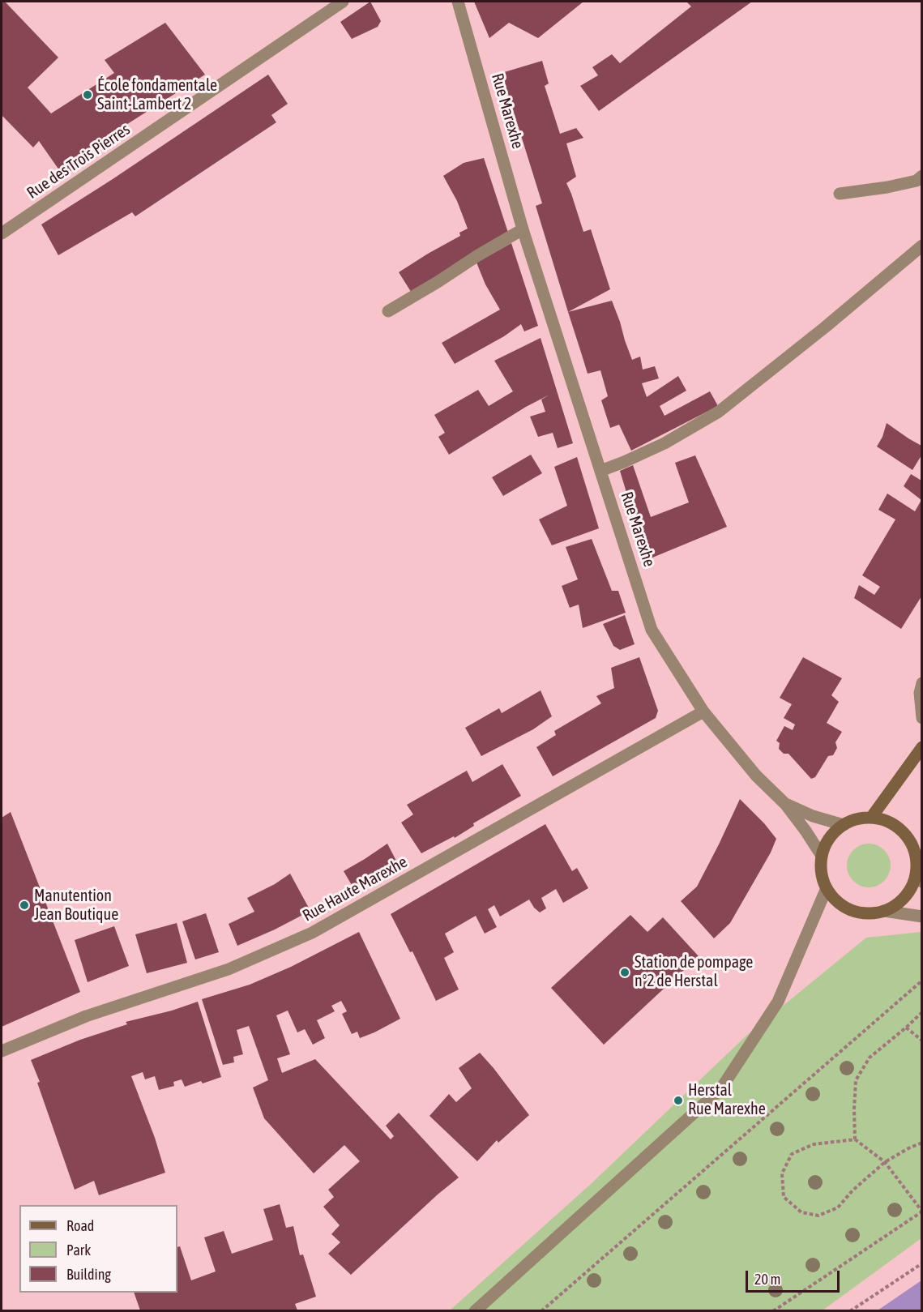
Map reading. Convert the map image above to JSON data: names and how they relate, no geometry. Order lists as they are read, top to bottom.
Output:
{
  "streets": {
    "street": ["Rue Marexhe", "Rue des Trois Pierres", "Rue Haute Marexhe"]
  },
  "crossings": [
    ["Rue Marexhe", "Rue Haute Marexhe"]
  ],
  "places": [
    "École fondamentale Saint-Lambert 2",
    "Manutention Jean Boutique",
    "Station de pompage n°2 de Herstal",
    "Herstal Rue Marexhe"
  ],
  "legend": ["Road", "Park", "Building"],
  "scale_bar": "20 m"
}
